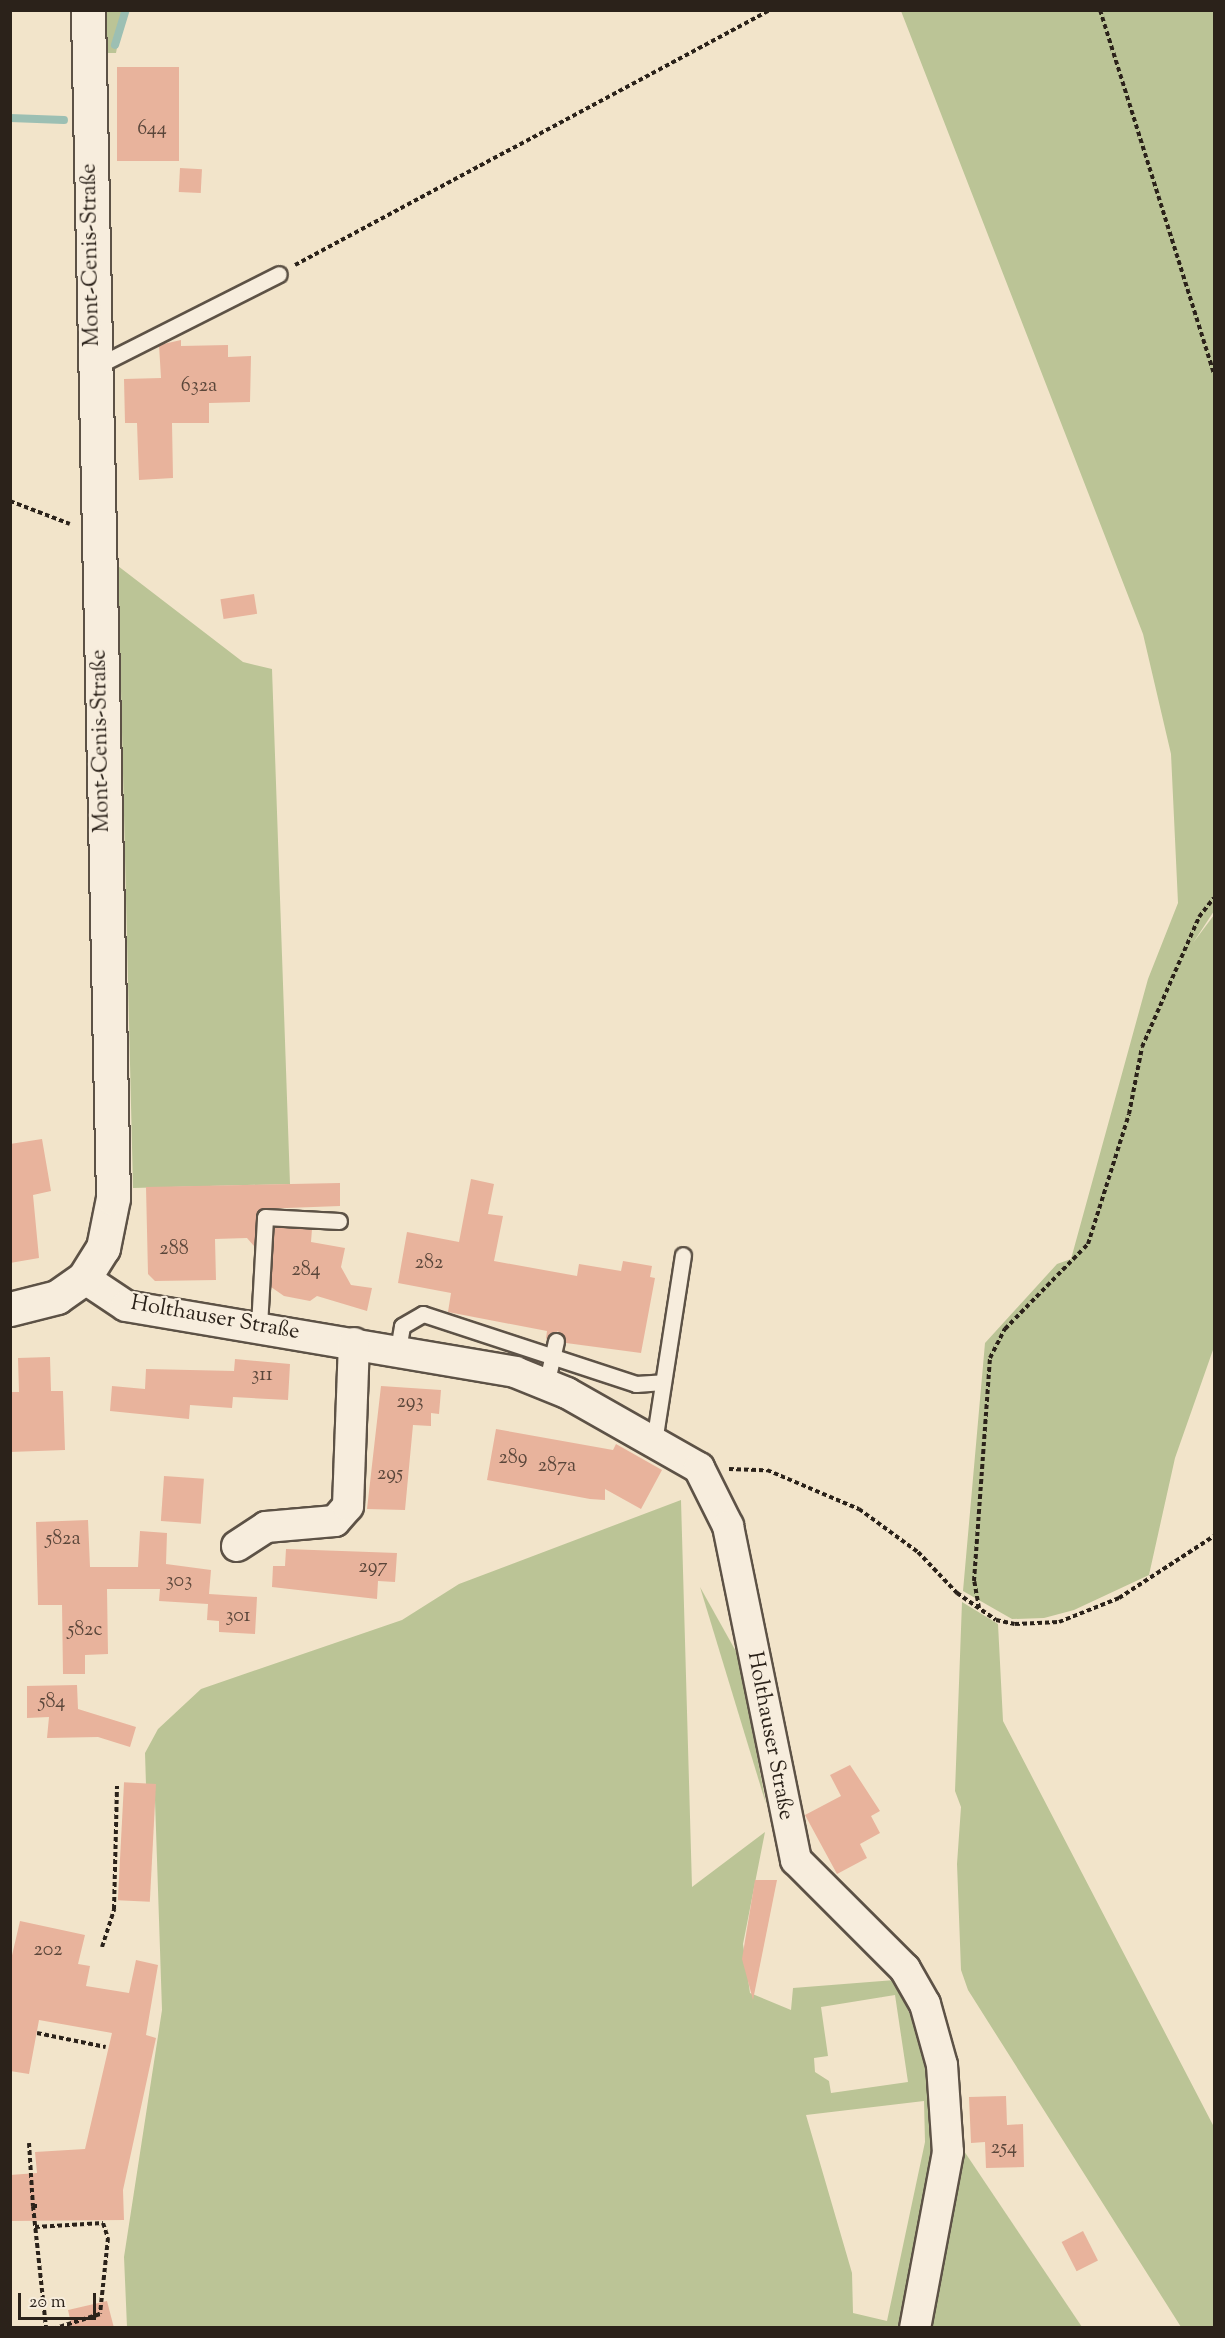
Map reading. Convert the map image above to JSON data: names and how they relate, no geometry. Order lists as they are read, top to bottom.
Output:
{
  "streets": {
    "main road": ["Mont-Cenis-Straße"],
    "street": ["Holthauser Straße"]
  },
  "crossings": [
    ["Mont-Cenis-Straße", "Holthauser Straße"]
  ],
  "house_numbers": [
    "644",
    "632a",
    "288",
    "282",
    "284",
    "311",
    "293",
    "289",
    "287a",
    "295",
    "582a",
    "297",
    "303",
    "301",
    "582c",
    "584",
    "202",
    "254"
  ],
  "scale_bar": "20 m"
}
